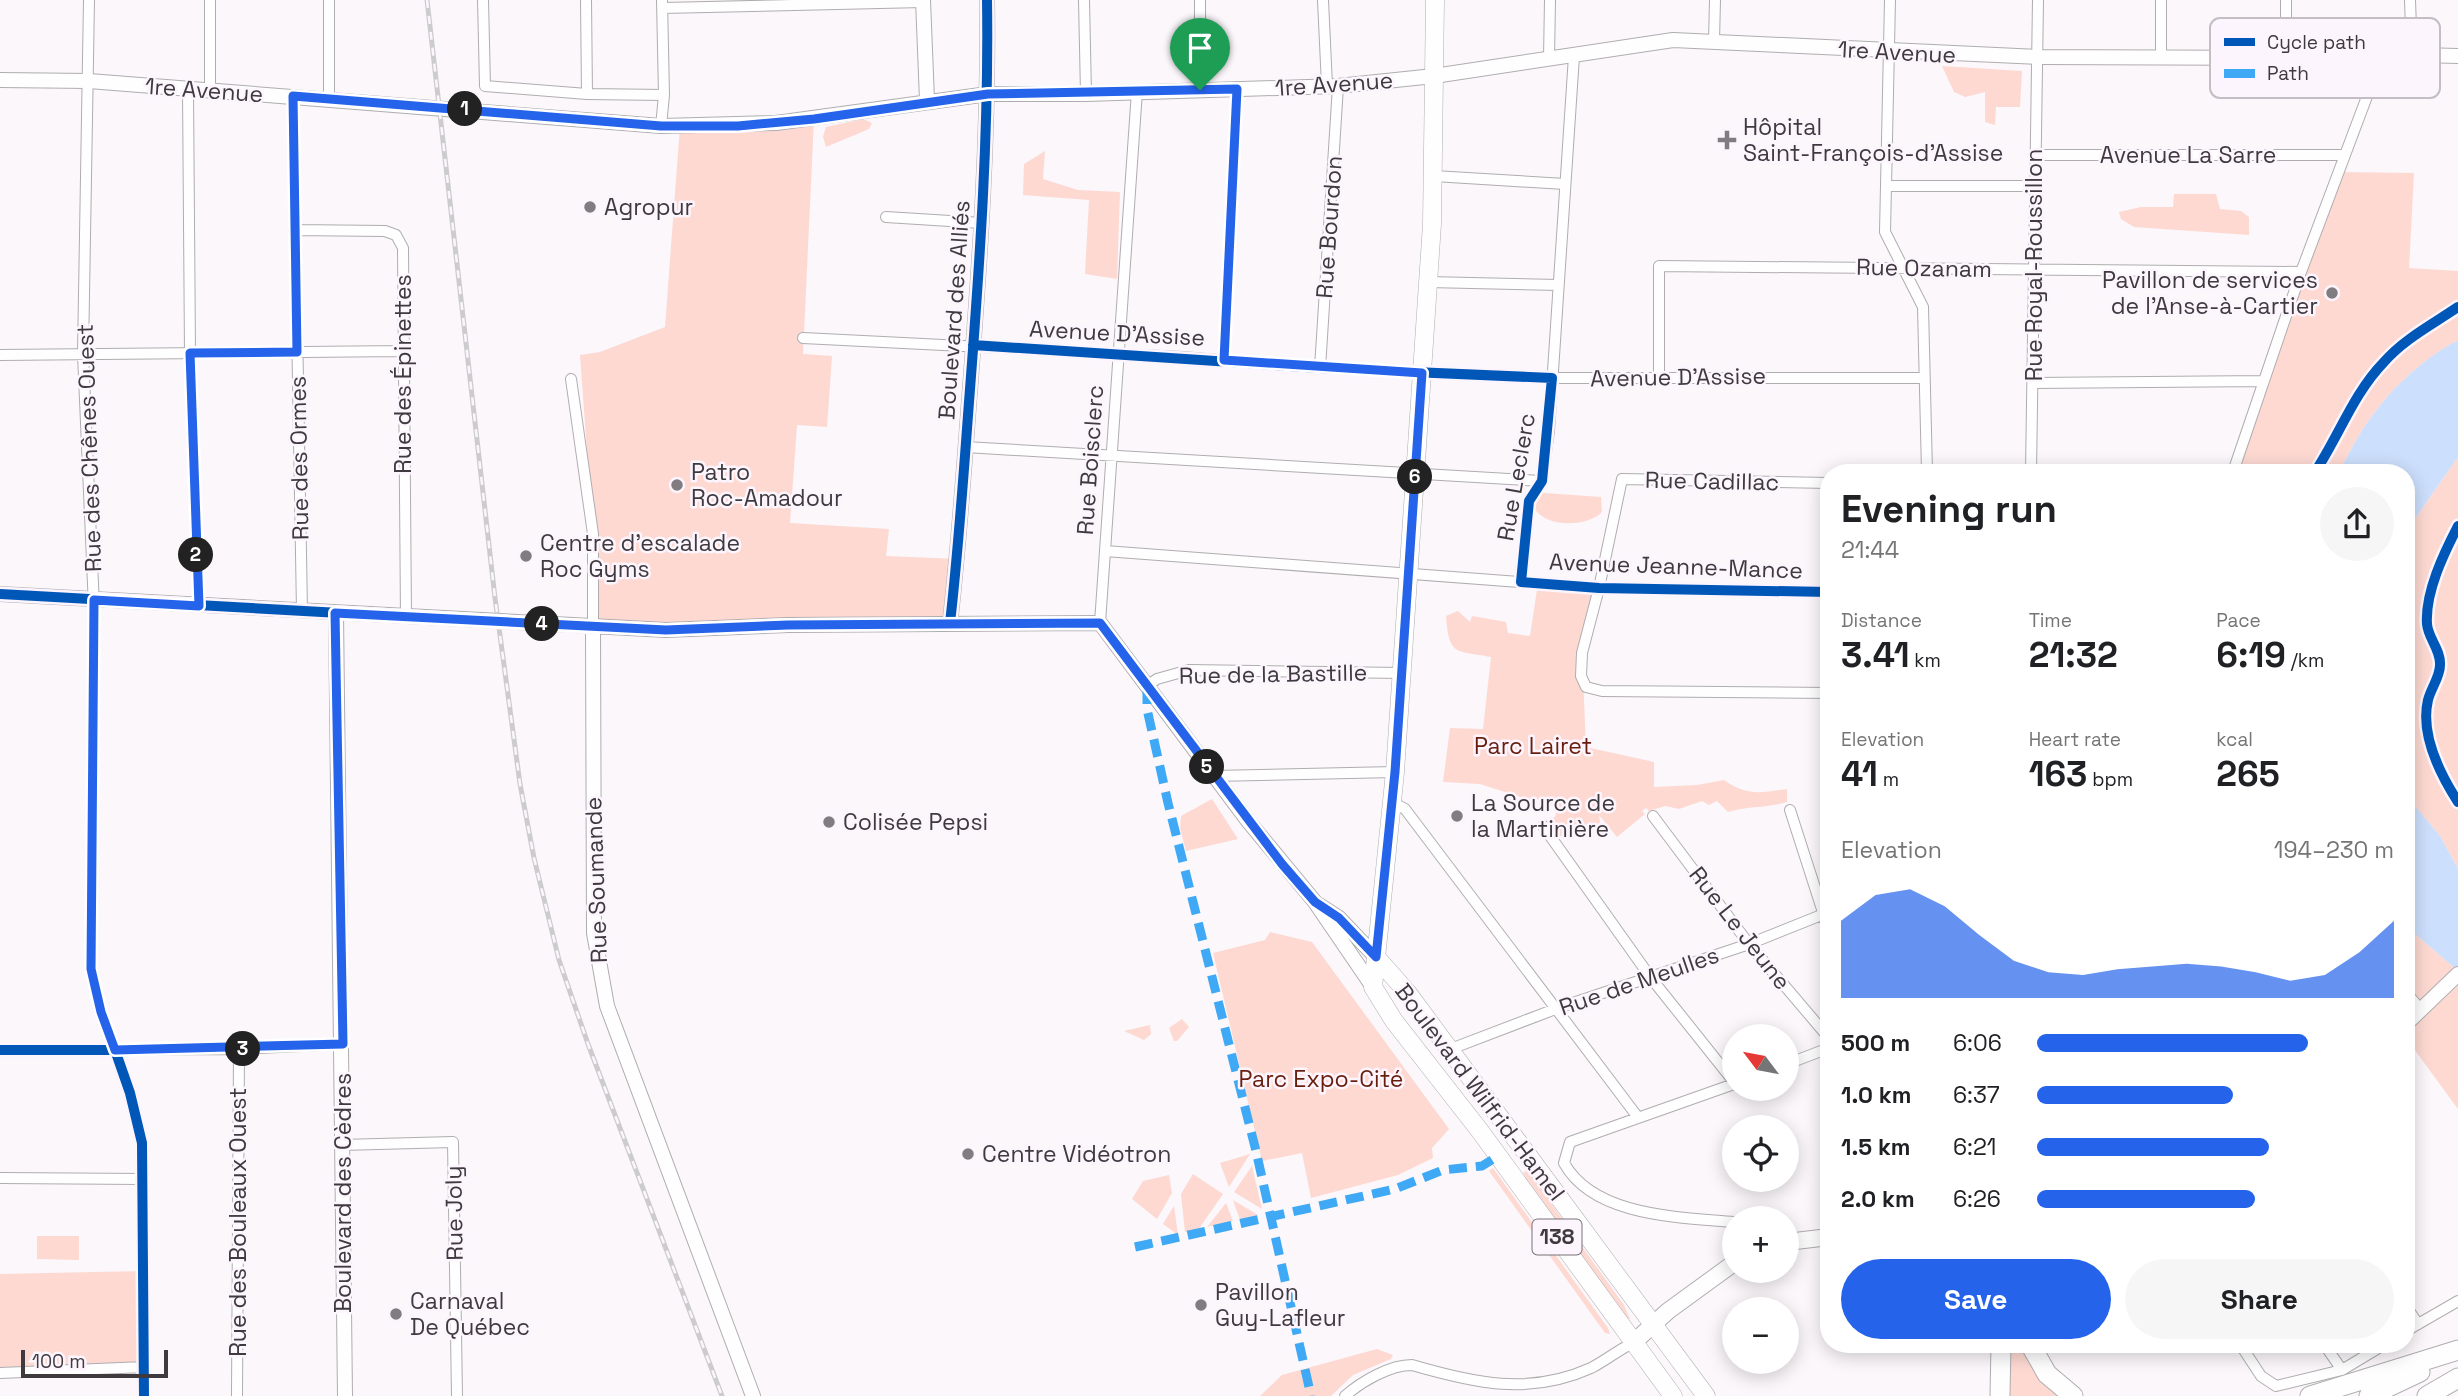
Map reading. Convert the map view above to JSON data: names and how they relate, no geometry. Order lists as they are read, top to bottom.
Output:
{
  "streets": {
    "main road": ["Boulevard Wilfrid-Hamel", "138"],
    "street": [
      "1re Avenue",
      "Avenue La Sarre",
      "Rue Bourdon",
      "Rue Royal-Roussillon",
      "Rue Ozanam",
      "Boulevard des Alliés",
      "Avenue D'Assise",
      "Rue des Épinettes",
      "Rue des Chênes Ouest",
      "Rue des Ormes",
      "Rue Boisclerc",
      "Rue Leclerc",
      "Rue Cadillac",
      "Avenue Jeanne-Mance",
      "Rue de la Bastille",
      "Rue Soumande",
      "Rue Le Jeune",
      "Rue de Meulles",
      "Boulevard des Cèdres",
      "Rue Joly",
      "Rue des Bouleaux Ouest"
    ]
  },
  "crossings": [
    ["1re Avenue", "Rue Bourdon"],
    ["1re Avenue", "Rue Royal-Roussillon"],
    ["1re Avenue", "Boulevard des Alliés"],
    ["1re Avenue", "Rue des Chênes Ouest"],
    ["1re Avenue", "Rue des Ormes"],
    ["1re Avenue", "Rue Boisclerc"],
    ["1re Avenue", "Rue Leclerc"],
    ["Avenue La Sarre", "Rue Royal-Roussillon"],
    ["Rue Bourdon", "Avenue D'Assise"],
    ["Rue Royal-Roussillon", "Rue Ozanam"],
    ["Rue Ozanam", "Avenue D'Assise"],
    ["Boulevard des Alliés", "Avenue D'Assise"],
    ["Avenue D'Assise", "Rue Boisclerc"],
    ["Avenue D'Assise", "Rue Leclerc"],
    ["Rue des Épinettes", "Rue des Ormes"],
    ["Rue Boisclerc", "Avenue Jeanne-Mance"],
    ["Rue Boisclerc", "Boulevard Wilfrid-Hamel"],
    ["Rue Leclerc", "Avenue Jeanne-Mance"],
    ["Rue Cadillac", "Avenue Jeanne-Mance"],
    ["Rue de la Bastille", "Boulevard Wilfrid-Hamel"],
    ["Rue Le Jeune", "Rue de Meulles"],
    ["Rue de Meulles", "Boulevard Wilfrid-Hamel"],
    ["Boulevard des Cèdres", "Rue Joly"]
  ],
  "parks": ["Parc Lairet", "Parc Expo-Cité"],
  "places": {
    "health": ["Hôpital Saint-François-d'Assise"],
    "other": [
      "Agropur",
      "Pavillon de services de l'Anse-à-Cartier",
      "Patro Roc-Amadour",
      "Centre d'escalade Roc Gyms",
      "La Source de la Martinière",
      "Colisée Pepsi",
      "Centre Vidéotron",
      "Pavillon Guy-Lafleur",
      "Carnaval De Québec"
    ]
  },
  "legend": ["Cycle path", "Path"],
  "scale_bar": "100 m",
  "north": "top left",
  "page": {
    "pins": [
      "1",
      "6",
      "2",
      "4",
      "5",
      "3"
    ],
    "heading": ["Evening run", "21:44"],
    "stats": [
      ["Distance", "3.41 km"],
      ["Time", "21:32"],
      ["Pace", "6:19 /km"],
      ["Elevation", "41 m"],
      ["Heart rate", "163 bpm"],
      ["kcal", "265"]
    ],
    "chart": ["Elevation", "194–230 m"],
    "list": [
      {
        "name": "500 m",
        "note": "6:06"
      },
      {
        "name": "1.0 km",
        "note": "6:37"
      },
      {
        "name": "1.5 km",
        "note": "6:21"
      },
      {
        "name": "2.0 km",
        "note": "6:26"
      }
    ],
    "map_buttons": ["+", "−"],
    "buttons": ["Save", "Share"],
    "scale": "100 m"
  }
}
